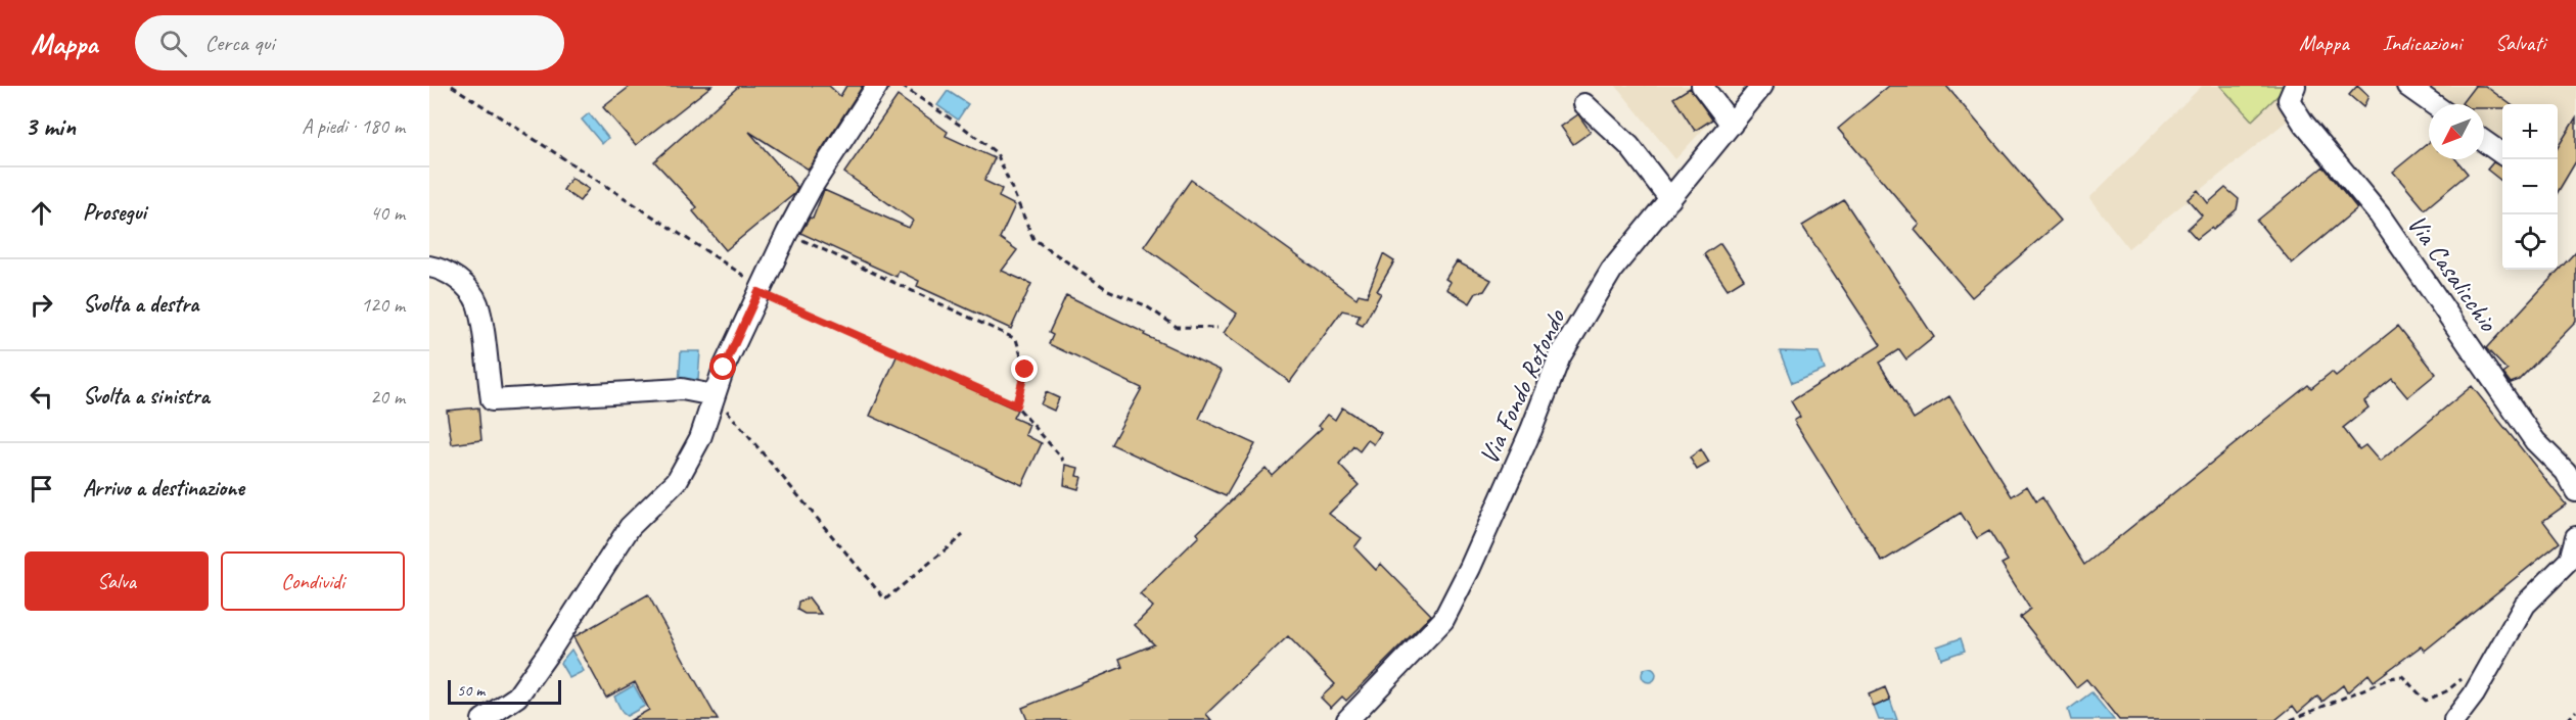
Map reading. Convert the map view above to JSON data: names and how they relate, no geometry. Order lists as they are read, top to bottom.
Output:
{
  "streets": {
    "street": ["Via Casalicchio", "Via Fondo Rotondo"]
  },
  "scale_bar": "50 m",
  "north": "bottom left",
  "page": {
    "header": "Mappa",
    "search": "Cerca qui",
    "nav": ["Mappa", "Indicazioni", "Salvati"],
    "heading": ["3 min", "A piedi · 180 m"],
    "map_buttons": ["+", "−"],
    "list": [
      ["Prosegui", "40 m"],
      ["Svolta a destra", "120 m"],
      ["Svolta a sinistra", "20 m"],
      "Arrivo a destinazione"
    ],
    "buttons": ["Salva", "Condividi"],
    "scale": "50 m"
  }
}
